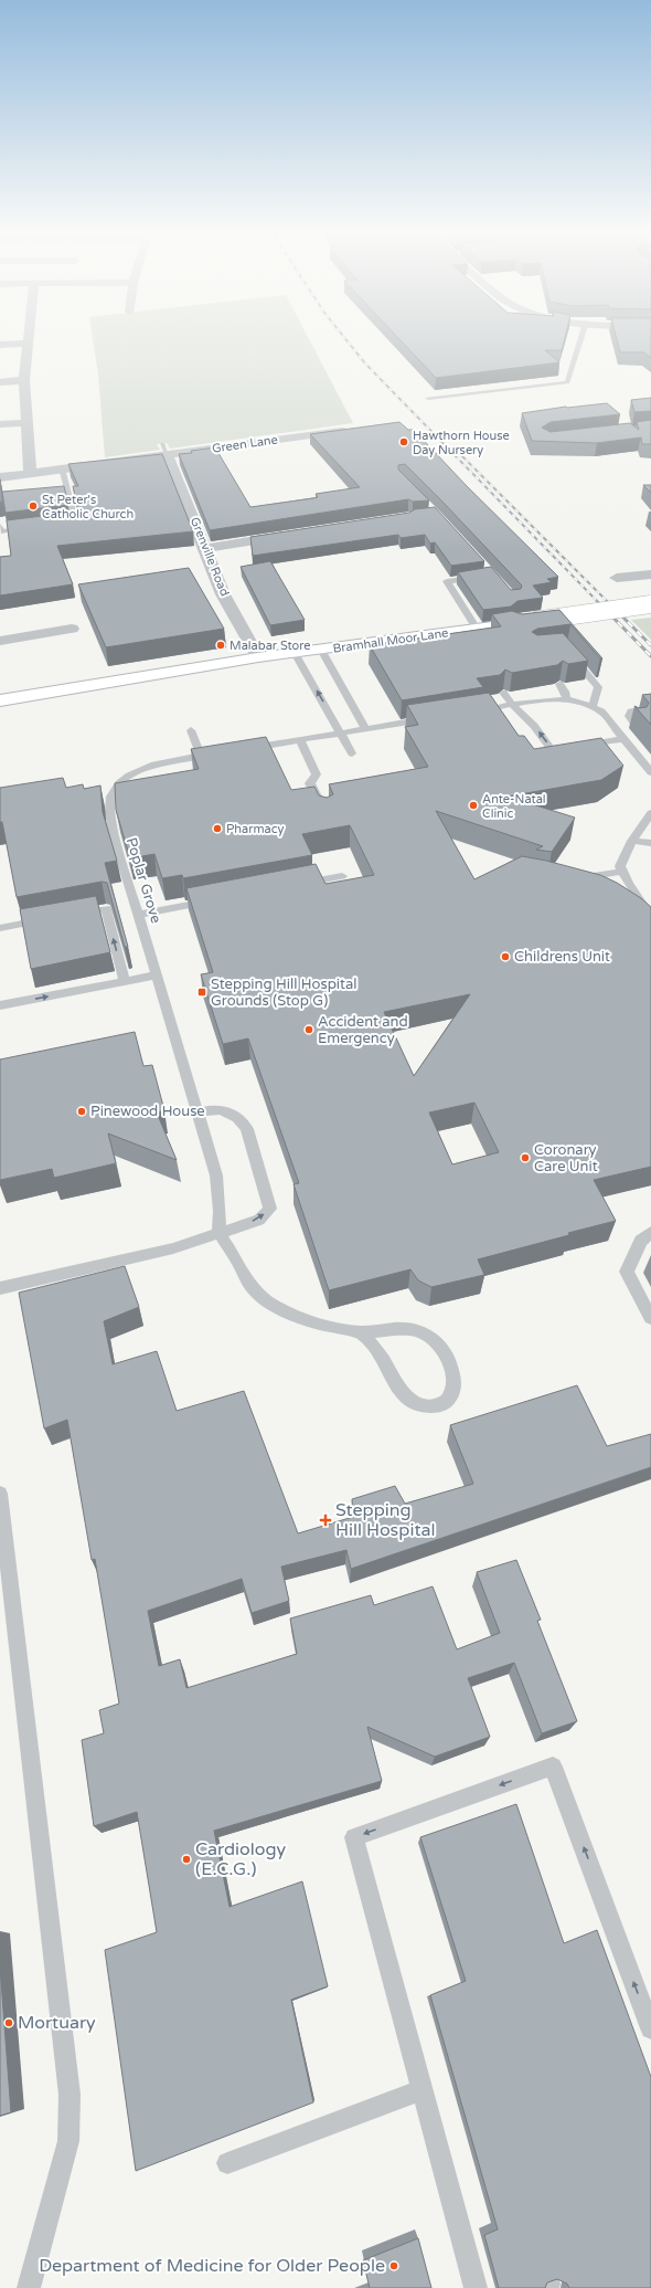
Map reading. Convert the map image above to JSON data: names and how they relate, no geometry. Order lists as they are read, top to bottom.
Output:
{
  "streets": {
    "street": ["Green Lane", "Grenville Road", "Bramhall Moor Lane"],
    "lane": ["Poplar Grove"]
  },
  "crossings": [
    ["Green Lane", "Grenville Road"],
    ["Grenville Road", "Bramhall Moor Lane"]
  ],
  "places": {
    "other": [
      "Hawthorn House Day Nursery",
      "St Peter's Catholic Church",
      "Malabar Store",
      "Ante-Natal Clinic",
      "Pharmacy",
      "Childrens Unit",
      "Accident and Emergency",
      "Pinewood House",
      "Coronary Care Unit",
      "Cardiology (E.C.G.)",
      "Mortuary",
      "Department of Medicine for Older People"
    ],
    "transit": ["Stepping Hill Hospital Grounds (Stop G)"],
    "health": ["Stepping Hill Hospital"]
  }
}
